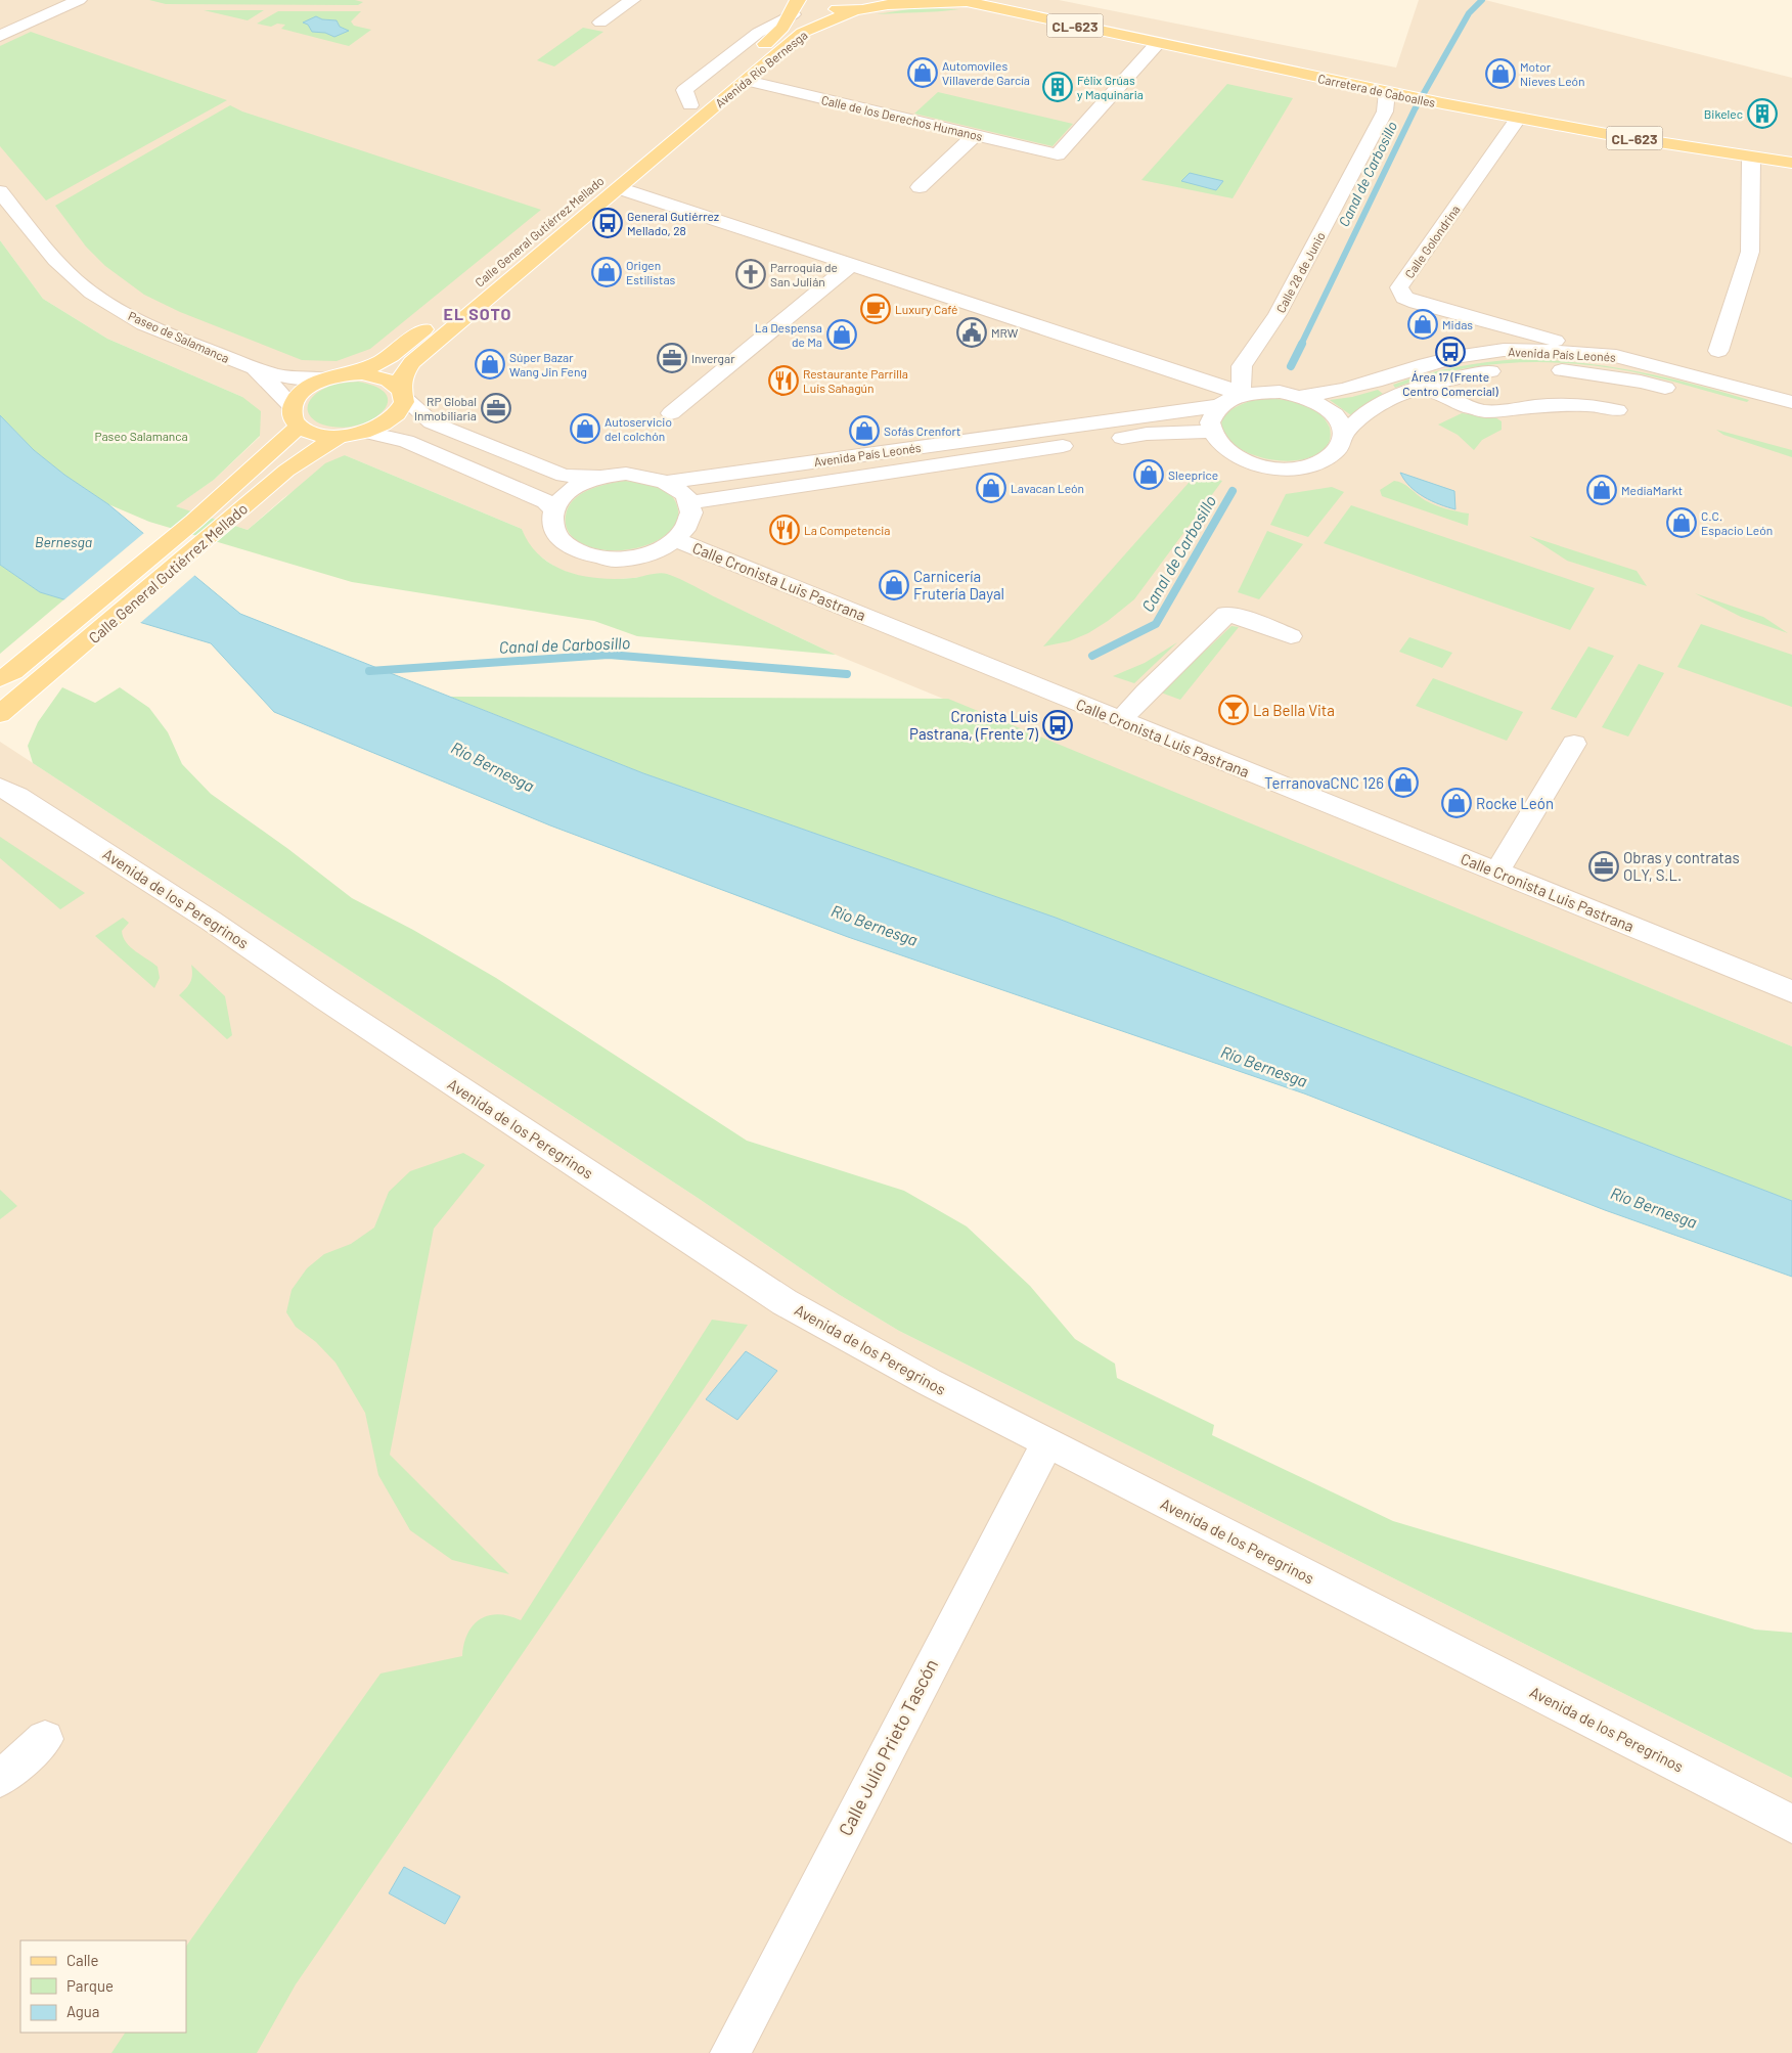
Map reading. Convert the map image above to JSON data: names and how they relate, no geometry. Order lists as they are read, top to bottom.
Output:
{
  "streets": {
    "main road": [
      "CL-623",
      "Avenida Río Bernesga",
      "Carretera de Caboalles",
      "Calle General Gutiérrez Mellado"
    ],
    "street": [
      "Calle de los Derechos Humanos",
      "Calle Golondrina",
      "Calle 28 de Junio",
      "Paseo de Salamanca",
      "Avenida País Leonés",
      "Calle Cronista Luis Pastrana",
      "Avenida de los Peregrinos",
      "Calle Julio Prieto Tascón"
    ]
  },
  "crossings": [
    ["CL-623", "Avenida Río Bernesga"],
    ["CL-623", "Carretera de Caboalles"],
    ["Avenida Río Bernesga", "Calle de los Derechos Humanos"],
    ["Avenida Río Bernesga", "Calle General Gutiérrez Mellado"],
    ["Carretera de Caboalles", "Calle de los Derechos Humanos"],
    ["Carretera de Caboalles", "Calle Golondrina"],
    ["Carretera de Caboalles", "Calle 28 de Junio"],
    ["Calle Golondrina", "Avenida País Leonés"],
    ["Calle 28 de Junio", "Avenida País Leonés"],
    ["Avenida País Leonés", "Calle Cronista Luis Pastrana"],
    ["Avenida de los Peregrinos", "Calle Julio Prieto Tascón"]
  ],
  "districts": ["EL SOTO"],
  "water": ["Canal de Carbosillo", "Bernesga", "Río Bernesga"],
  "parks": ["Paseo Salamanca"],
  "places": {
    "shop": [
      "Automoviles Villaverde García",
      "Motor Nieves León",
      "Origen Estilistas",
      "Midas",
      "La Despensa de Ma",
      "Súper Bazar Wang Jin Feng",
      "Autoservicio del colchón",
      "Sofás Crenfort",
      "Sleeprice",
      "Lavacan León",
      "MediaMarkt",
      "C.C. Espacio León",
      "Carnicería Frutería Dayal",
      "TerranovaCNC 126",
      "Rocke León"
    ],
    "building": ["Félix Grúas y Maquinaria", "Bikelec"],
    "bus stop": ["General Gutiérrez Mellado, 28", "Área 17 (Frente Centro Comercial)", "Cronista Luis Pastrana, (Frente 7)"],
    "church": ["Parroquia de San Julián"],
    "cafe": ["Luxury Café"],
    "public building": ["MRW"],
    "office": ["Invergar", "RP Global Inmobiliaria", "Obras y contratas OLY, S.L."],
    "restaurant": ["Restaurante Parrilla Luis Sahagún", "La Competencia"],
    "bar": ["La Bella Vita"]
  },
  "legend": ["Calle", "Parque", "Agua"]
}
